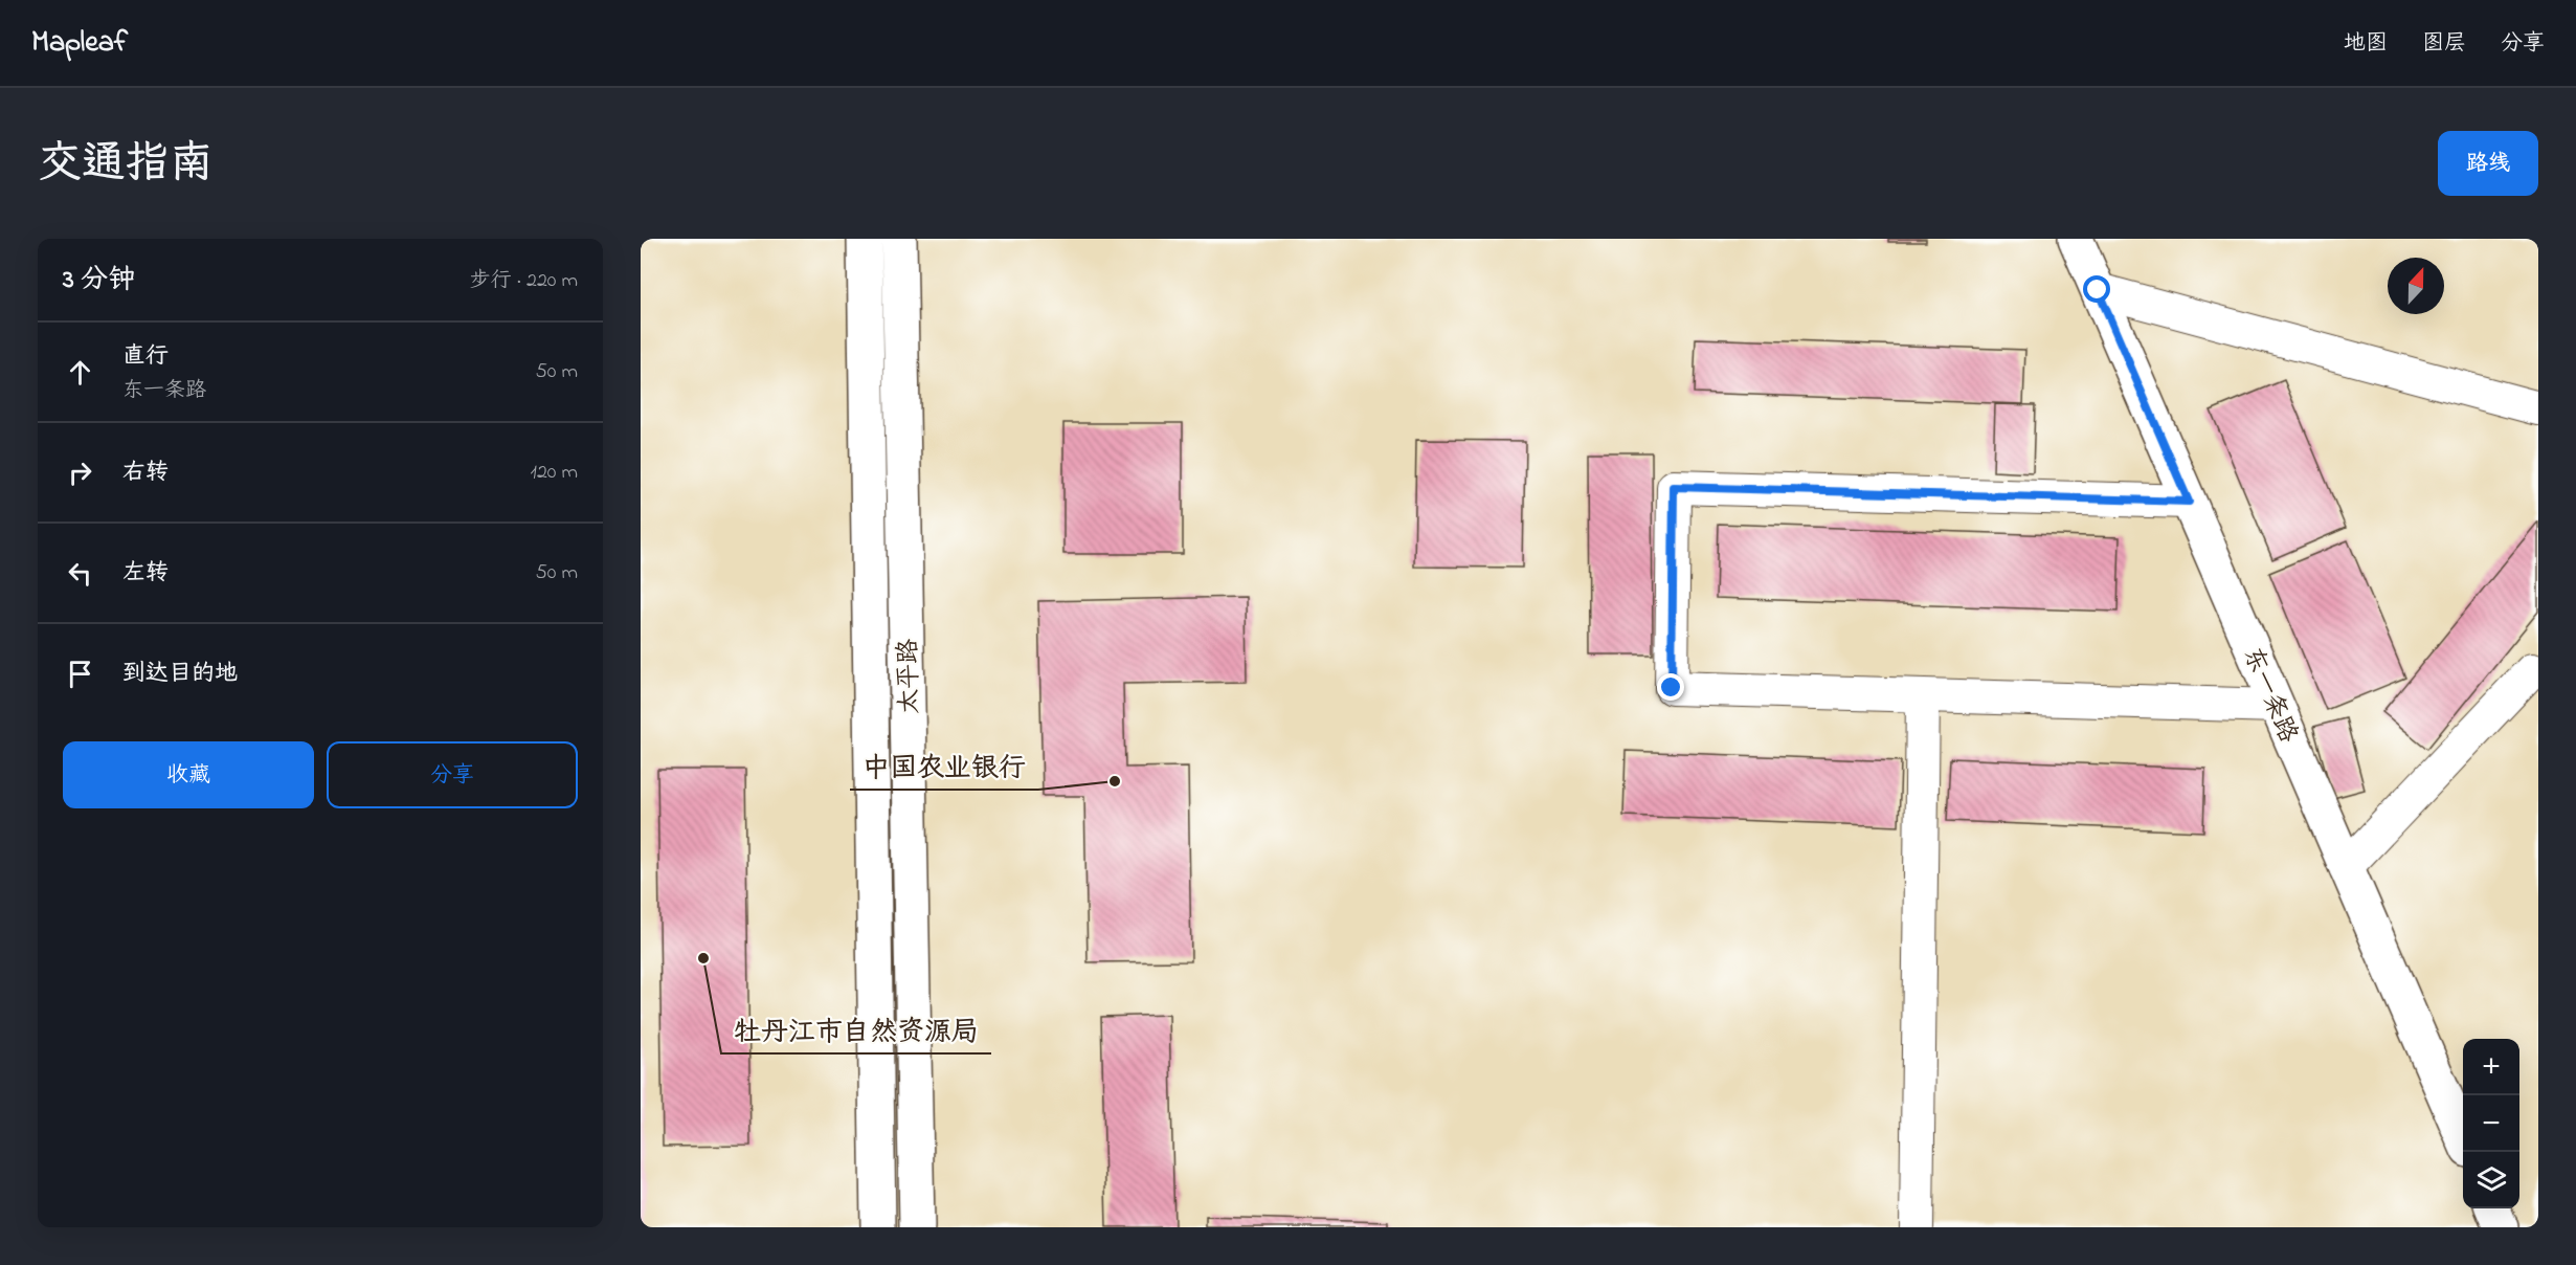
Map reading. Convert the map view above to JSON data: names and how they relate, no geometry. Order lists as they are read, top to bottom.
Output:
{
  "streets": {
    "main road": ["太平路", "东一条路"]
  },
  "places": ["中国农业银行", "牡丹江市自然资源局"],
  "north": "top",
  "page": {
    "header": "Mapleaf",
    "nav": ["地图", "图层", "分享"],
    "title": "交通指南",
    "buttons": [
      "路线",
      ["收藏", "分享"]
    ],
    "heading": ["3 分钟", "步行 · 220 m"],
    "list": [
      ["直行", "东一条路", "50 m"],
      ["右转", "120 m"],
      ["左转", "50 m"],
      "到达目的地"
    ],
    "map_buttons": ["+", "−"]
  }
}
